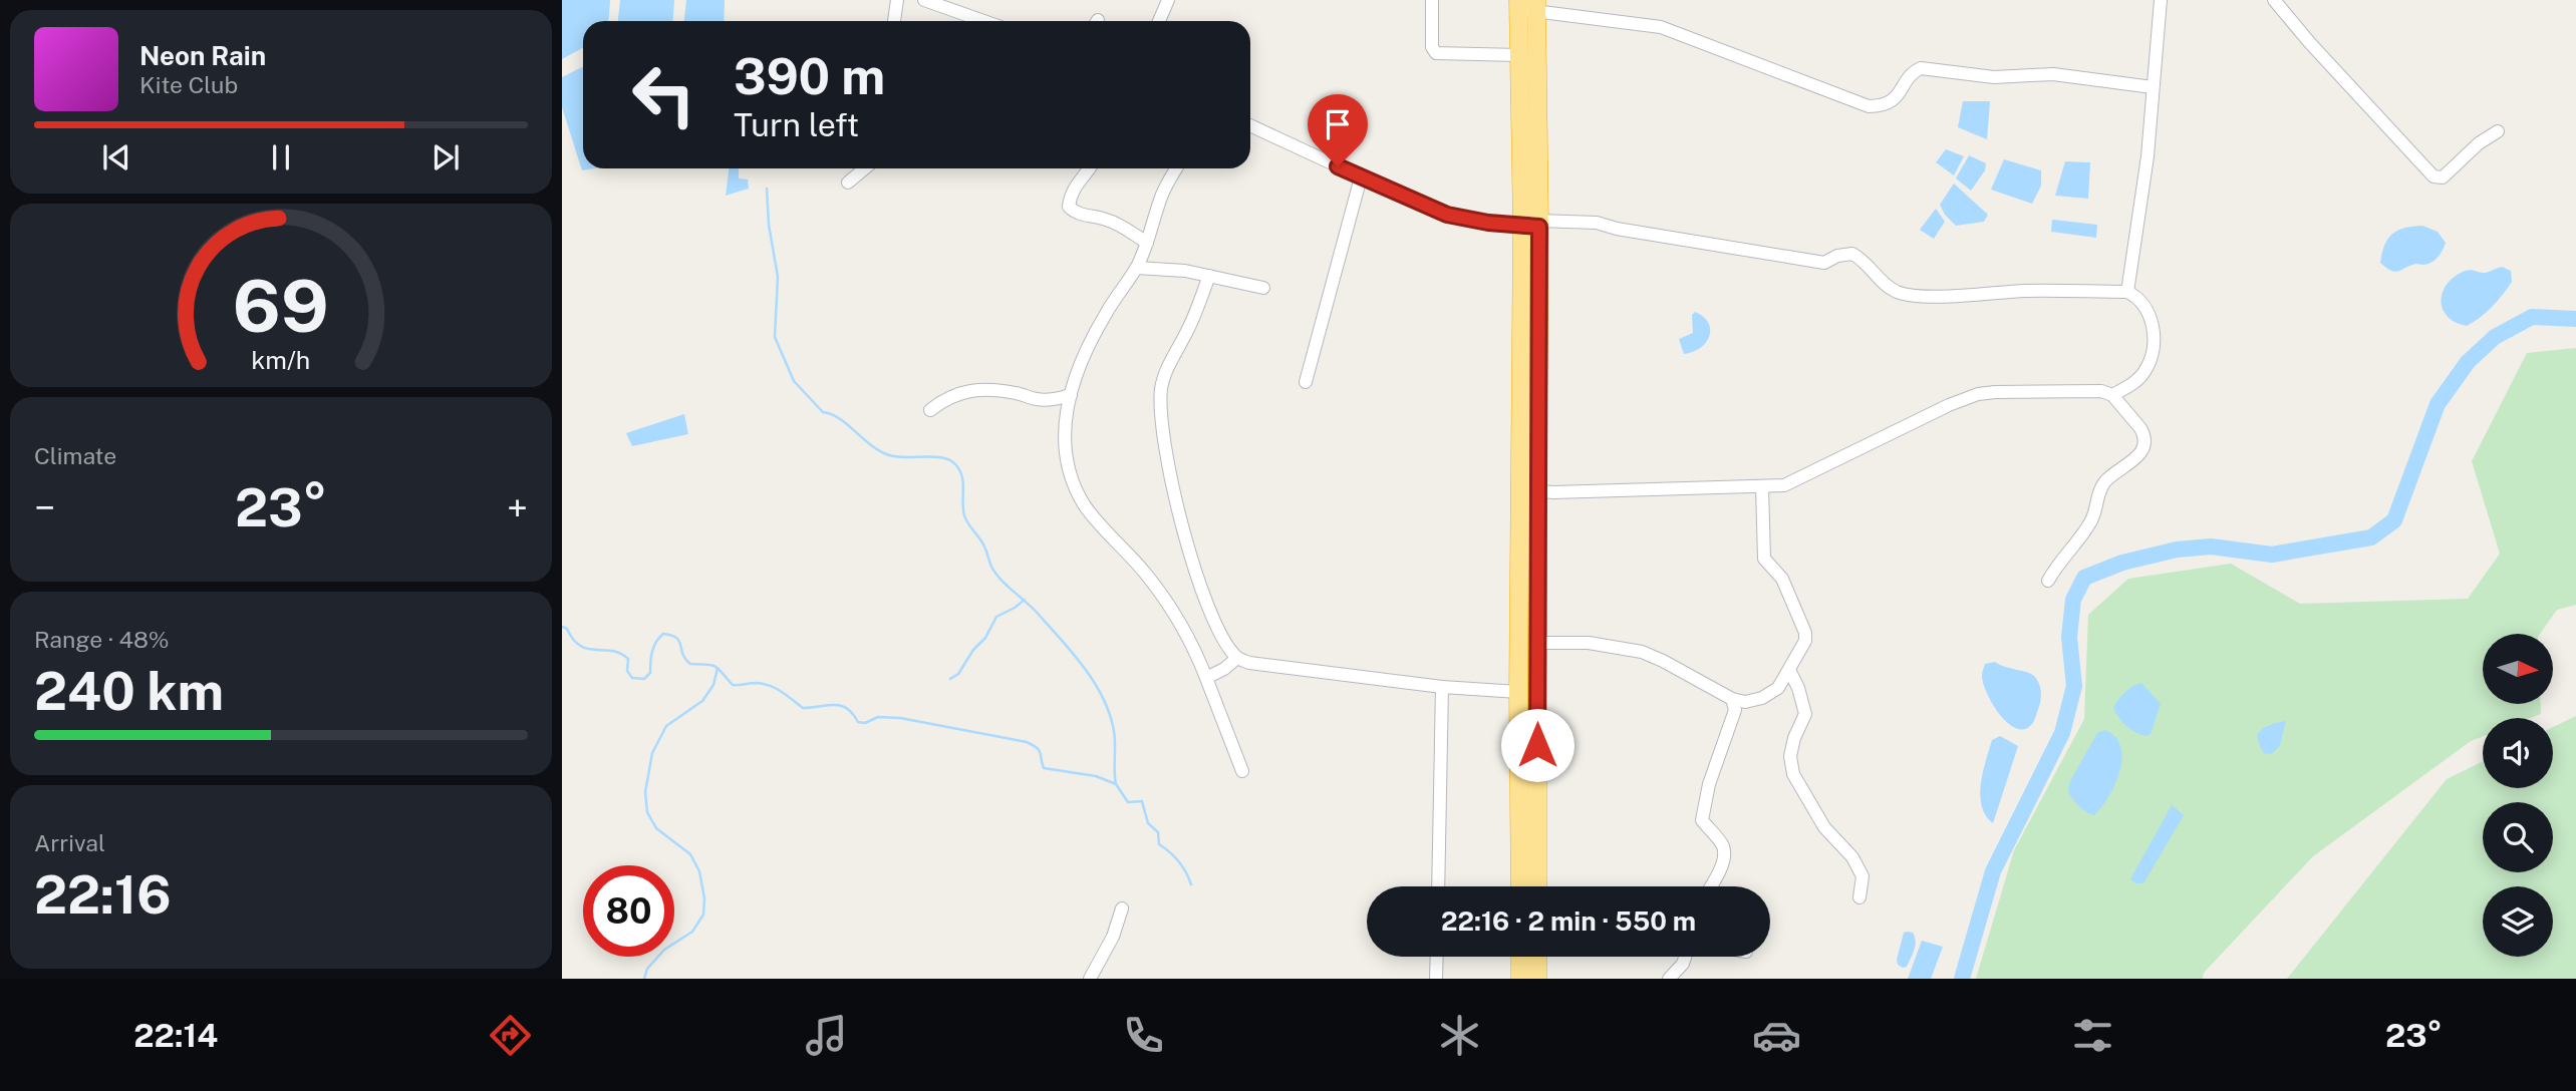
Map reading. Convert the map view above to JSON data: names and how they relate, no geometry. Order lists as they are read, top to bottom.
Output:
{
  "north": "right",
  "page": {
    "turn": ["390 m", "Turn left"],
    "song": ["Neon Rain", "Kite Club"],
    "tile": [
      "Climate",
      ["Range · 48%", "240 km"],
      ["Arrival", "22:16"]
    ],
    "heat": ["−", "23°", "+"],
    "limit": "80",
    "trip": "22:16 · 2 min · 550 m",
    "tabs": ["22:14", "23°"],
    "gauge": ["69", "km/h"]
  }
}
